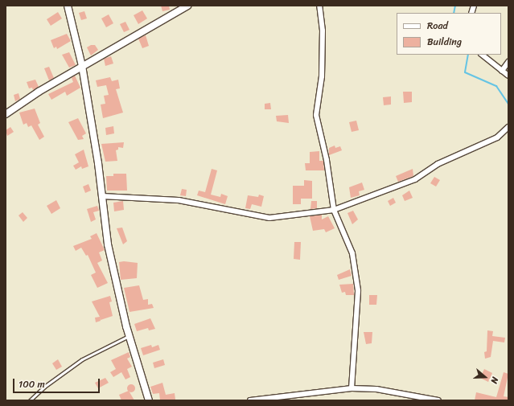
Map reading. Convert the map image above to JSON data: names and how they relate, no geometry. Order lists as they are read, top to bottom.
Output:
{
  "legend": ["Road", "Building"],
  "scale_bar": "100 m",
  "north": "right"
}
